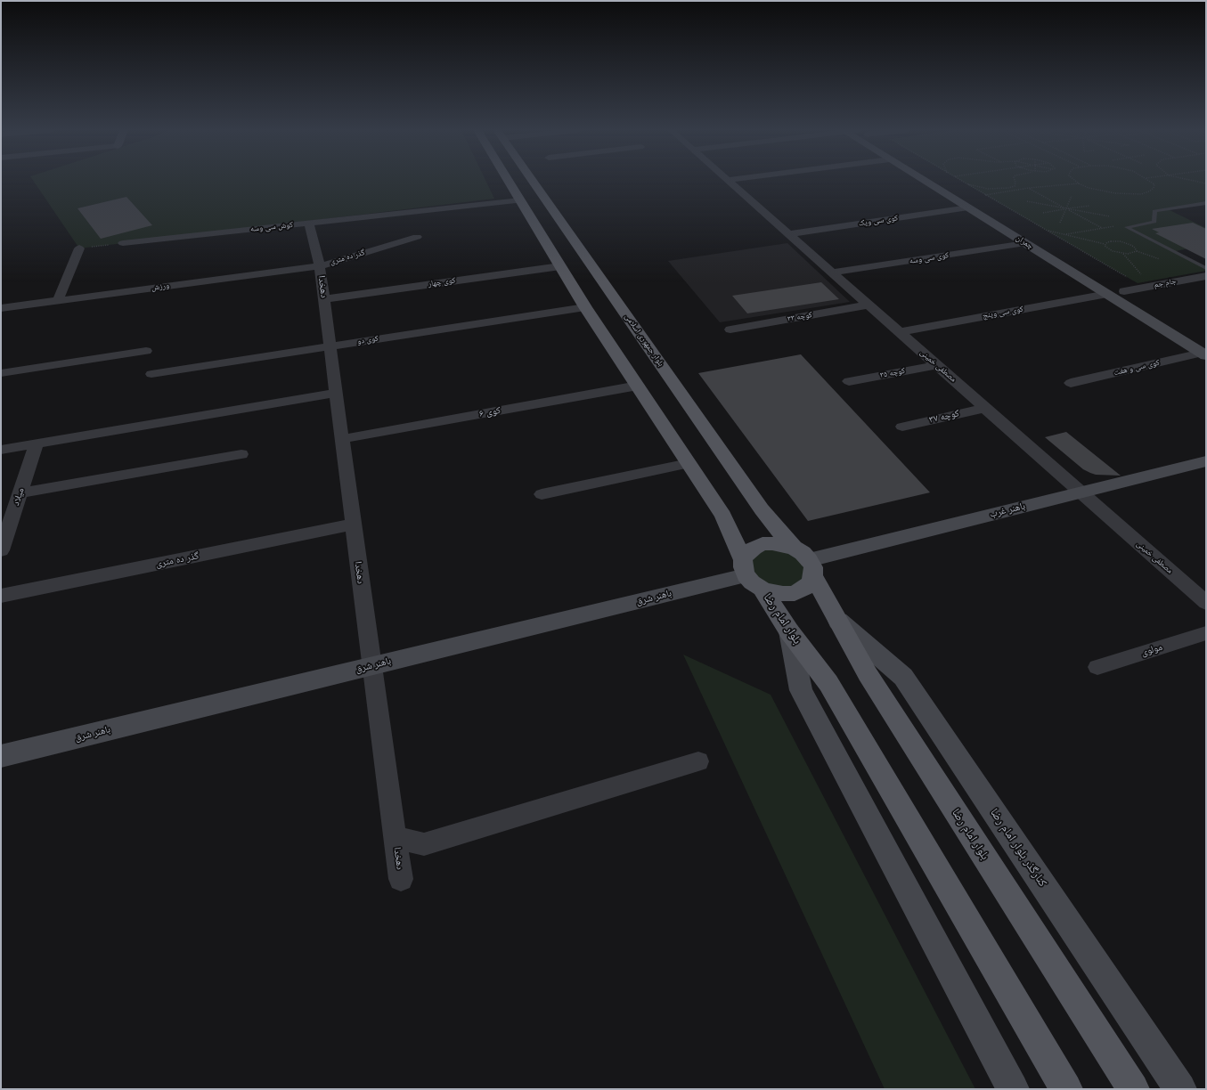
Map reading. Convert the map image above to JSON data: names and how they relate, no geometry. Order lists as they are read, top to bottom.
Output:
{
  "streets": {
    "main road": ["بلوار جمهوری اسلامی", "بلوار امام رضا"],
    "street": [
      "کوی سی ویک",
      "کوش سی وسه",
      "چمران",
      "گذر ده متری",
      "کوی سی وسه",
      "کوی چهار",
      "جام جم",
      "ورزش",
      "دهخدا",
      "کوی سی وپنج",
      "کوچه ۳۳",
      "کوی دو",
      "مصطفی خمینی",
      "کوی سی و هفت",
      "کوچه ۳۵",
      "کوی ۶",
      "کوچه ۳۷",
      "میلاد",
      "باهنر غرب",
      "باهنر شرق",
      "مولوی",
      "کنارگذر بلوار امام رضا"
    ]
  },
  "crossings": [
    ["کوی سی ویک", "چمران"],
    ["کوی سی ویک", "مصطفی خمینی"],
    ["کوش سی وسه", "گذر ده متری"],
    ["چمران", "کوی سی وسه"],
    ["چمران", "کوی سی وپنج"],
    ["چمران", "کوی سی و هفت"],
    ["گذر ده متری", "ورزش"],
    ["گذر ده متری", "دهخدا"],
    ["کوی سی وسه", "مصطفی خمینی"],
    ["کوی چهار", "دهخدا"],
    ["ورزش", "دهخدا"],
    ["دهخدا", "کوی دو"],
    ["دهخدا", "کوی ۶"],
    ["دهخدا", "باهنر شرق"],
    ["کوی سی وپنج", "مصطفی خمینی"],
    ["کوچه ۳۳", "مصطفی خمینی"],
    ["بلوار جمهوری اسلامی", "باهنر غرب"],
    ["بلوار جمهوری اسلامی", "باهنر شرق"],
    ["بلوار جمهوری اسلامی", "بلوار امام رضا"],
    ["مصطفی خمینی", "کوچه ۳۵"],
    ["مصطفی خمینی", "کوچه ۳۷"],
    ["مصطفی خمینی", "باهنر غرب"],
    ["باهنر غرب", "باهنر شرق"],
    ["باهنر غرب", "بلوار امام رضا"],
    ["باهنر شرق", "بلوار امام رضا"],
    ["بلوار امام رضا", "کنارگذر بلوار امام رضا"]
  ]
}
